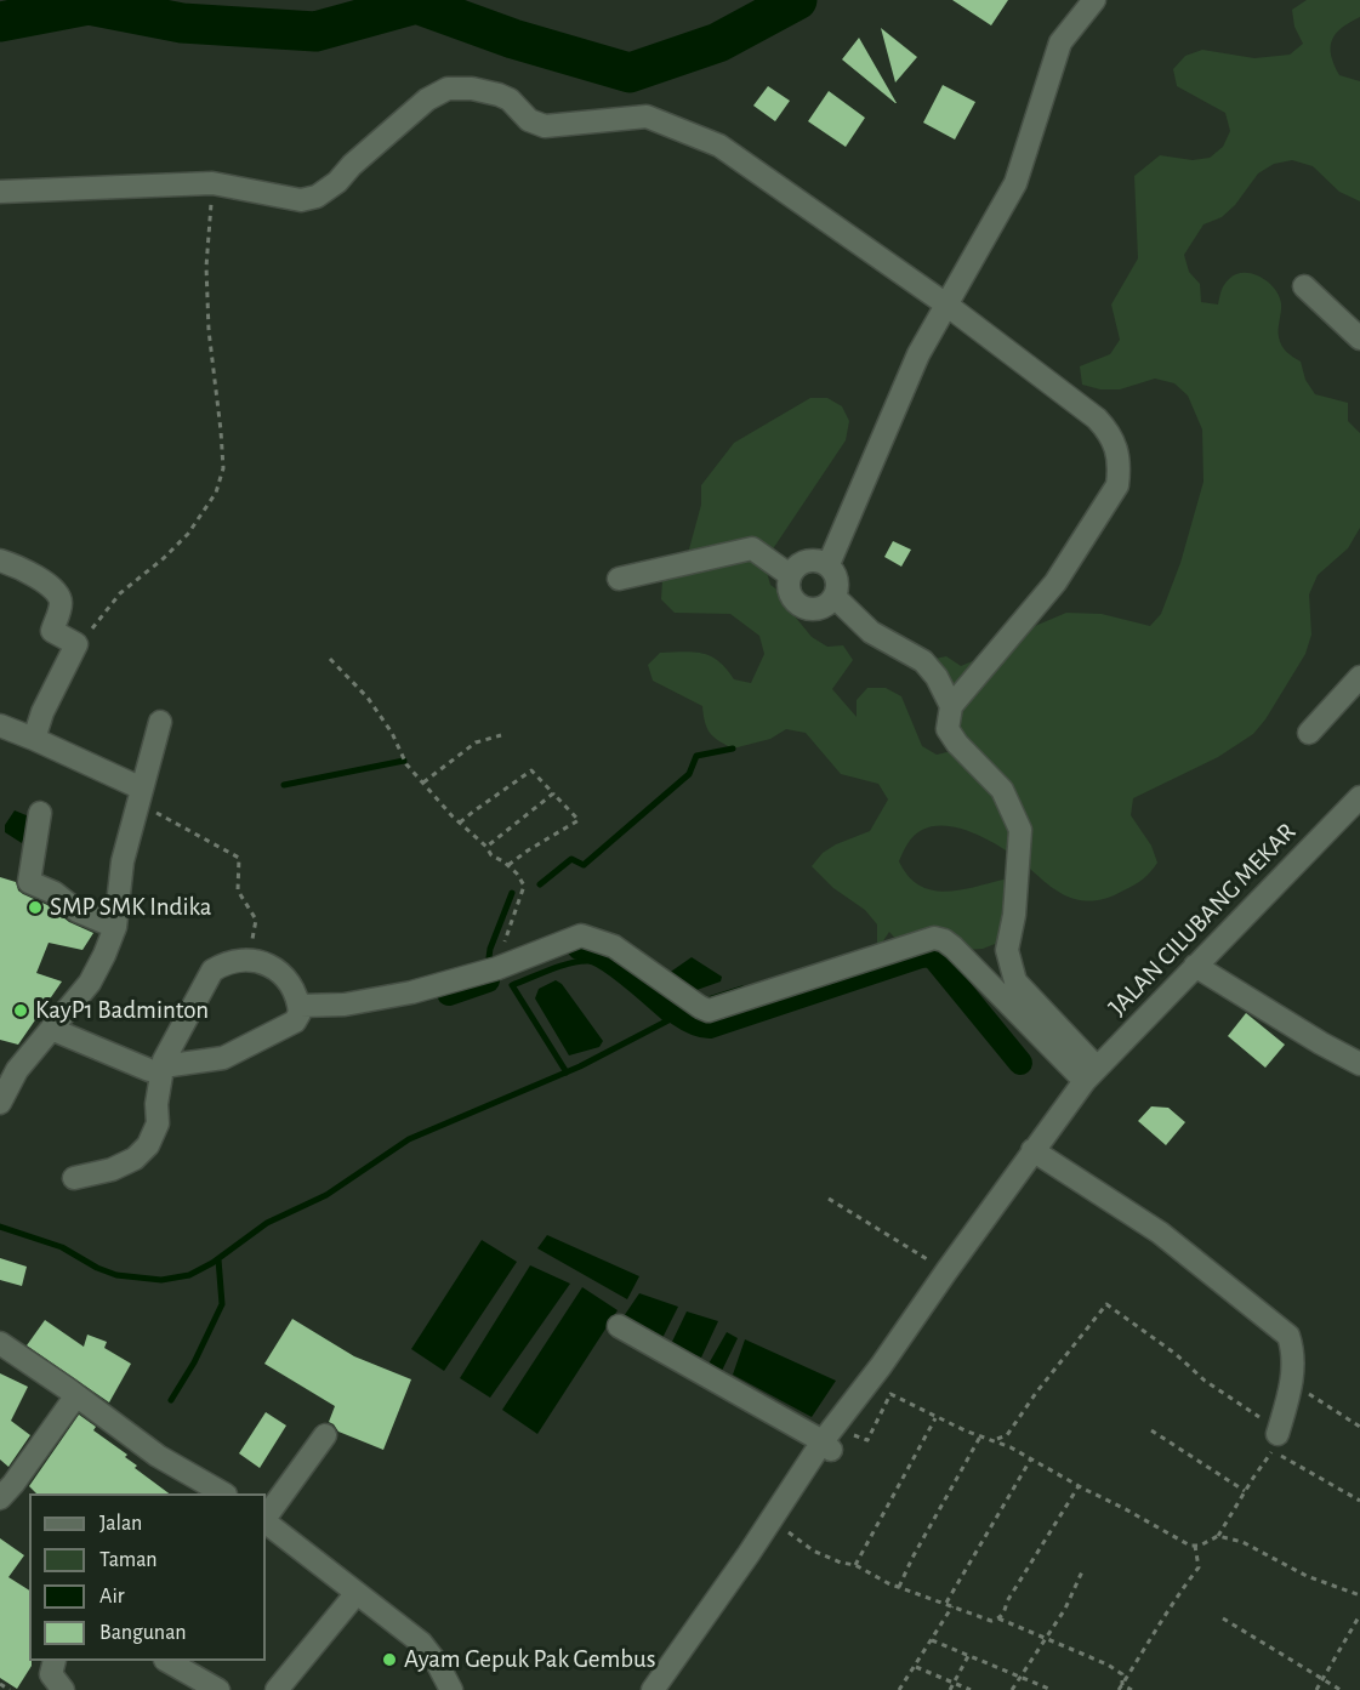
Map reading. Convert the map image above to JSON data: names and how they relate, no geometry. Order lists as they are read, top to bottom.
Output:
{
  "streets": {
    "street": ["JALAN CILUBANG MEKAR"]
  },
  "places": ["SMP SMK Indika", "KayP1 Badminton", "Ayam Gepuk Pak Gembus"],
  "legend": [
    "Jalan",
    "Taman",
    "Air",
    "Bangunan"
  ]
}
